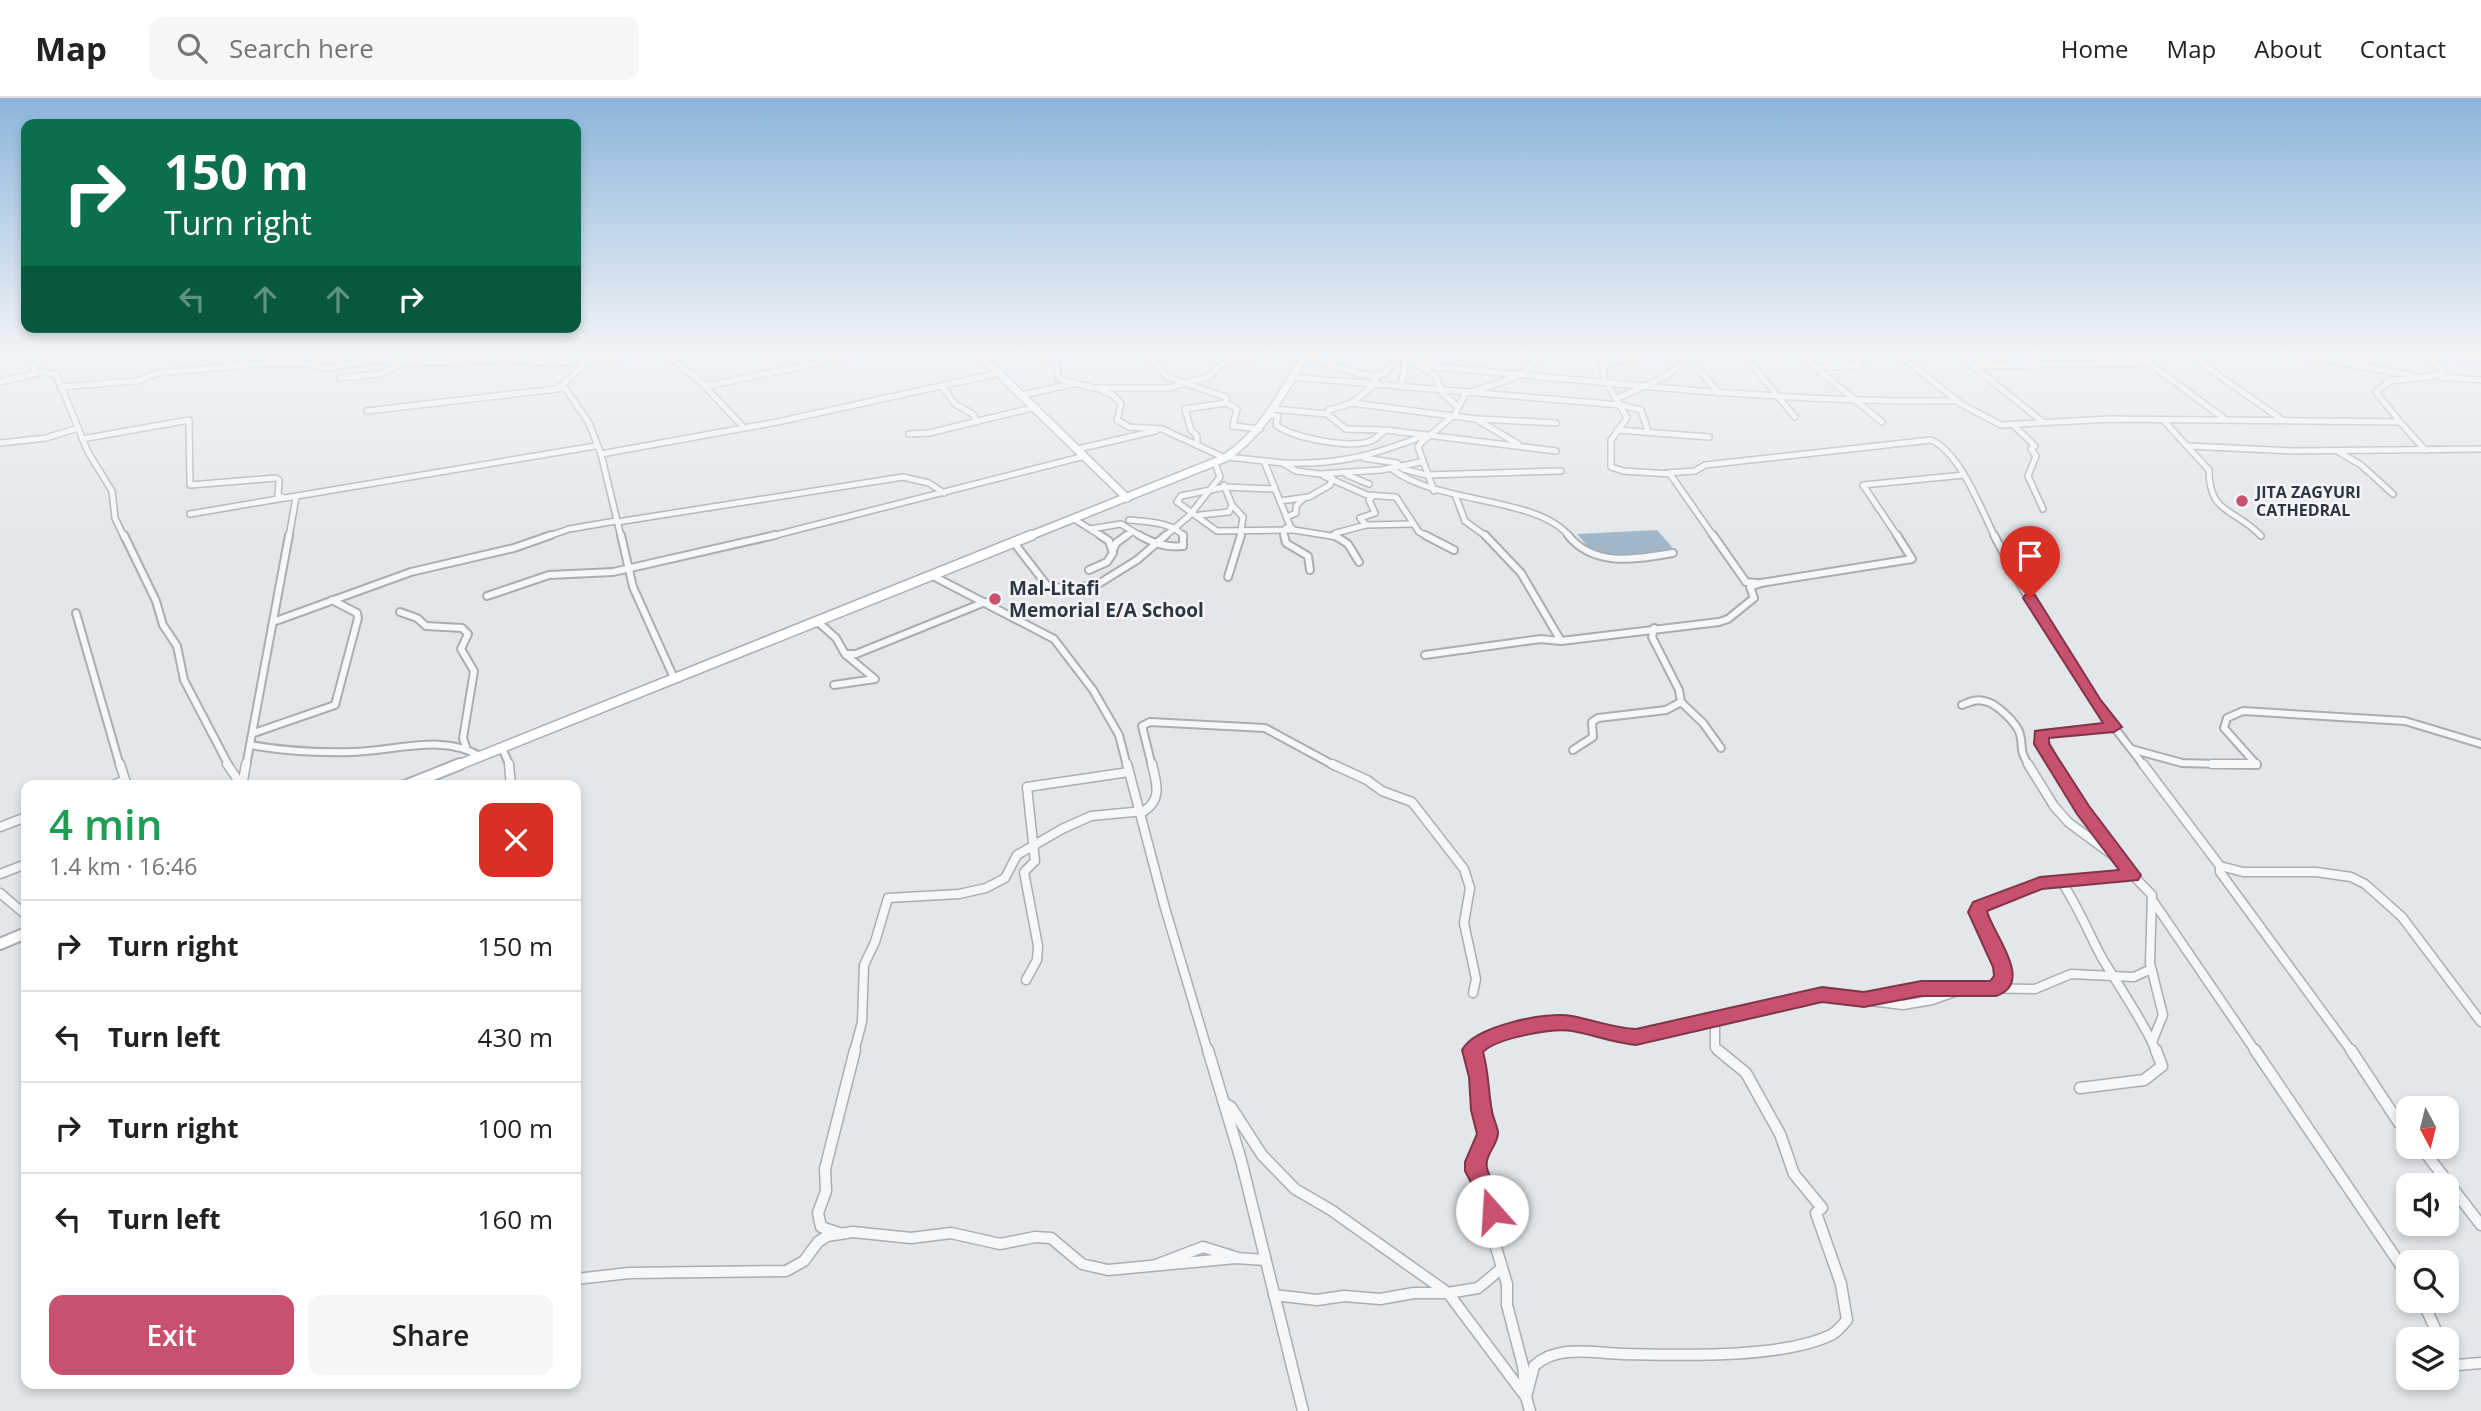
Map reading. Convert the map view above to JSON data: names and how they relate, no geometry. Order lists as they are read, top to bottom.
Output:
{
  "places": ["JITA ZAGYURI CATHEDRAL", "Mal-Litafi Memorial E/A School"],
  "north": "bottom",
  "page": {
    "header": "Map",
    "search": "Search here",
    "nav": [
      "Home",
      "Map",
      "About",
      "Contact"
    ],
    "turn": ["150 m", "Turn right"],
    "heading": ["4 min", "1.4 km · 16:46"],
    "list": [
      {
        "name": "Turn right",
        "value": "150 m"
      },
      {
        "name": "Turn left",
        "value": "430 m"
      },
      {
        "name": "Turn right",
        "value": "100 m"
      },
      {
        "name": "Turn left",
        "value": "160 m"
      }
    ],
    "buttons": ["Exit", "Share"]
  }
}
